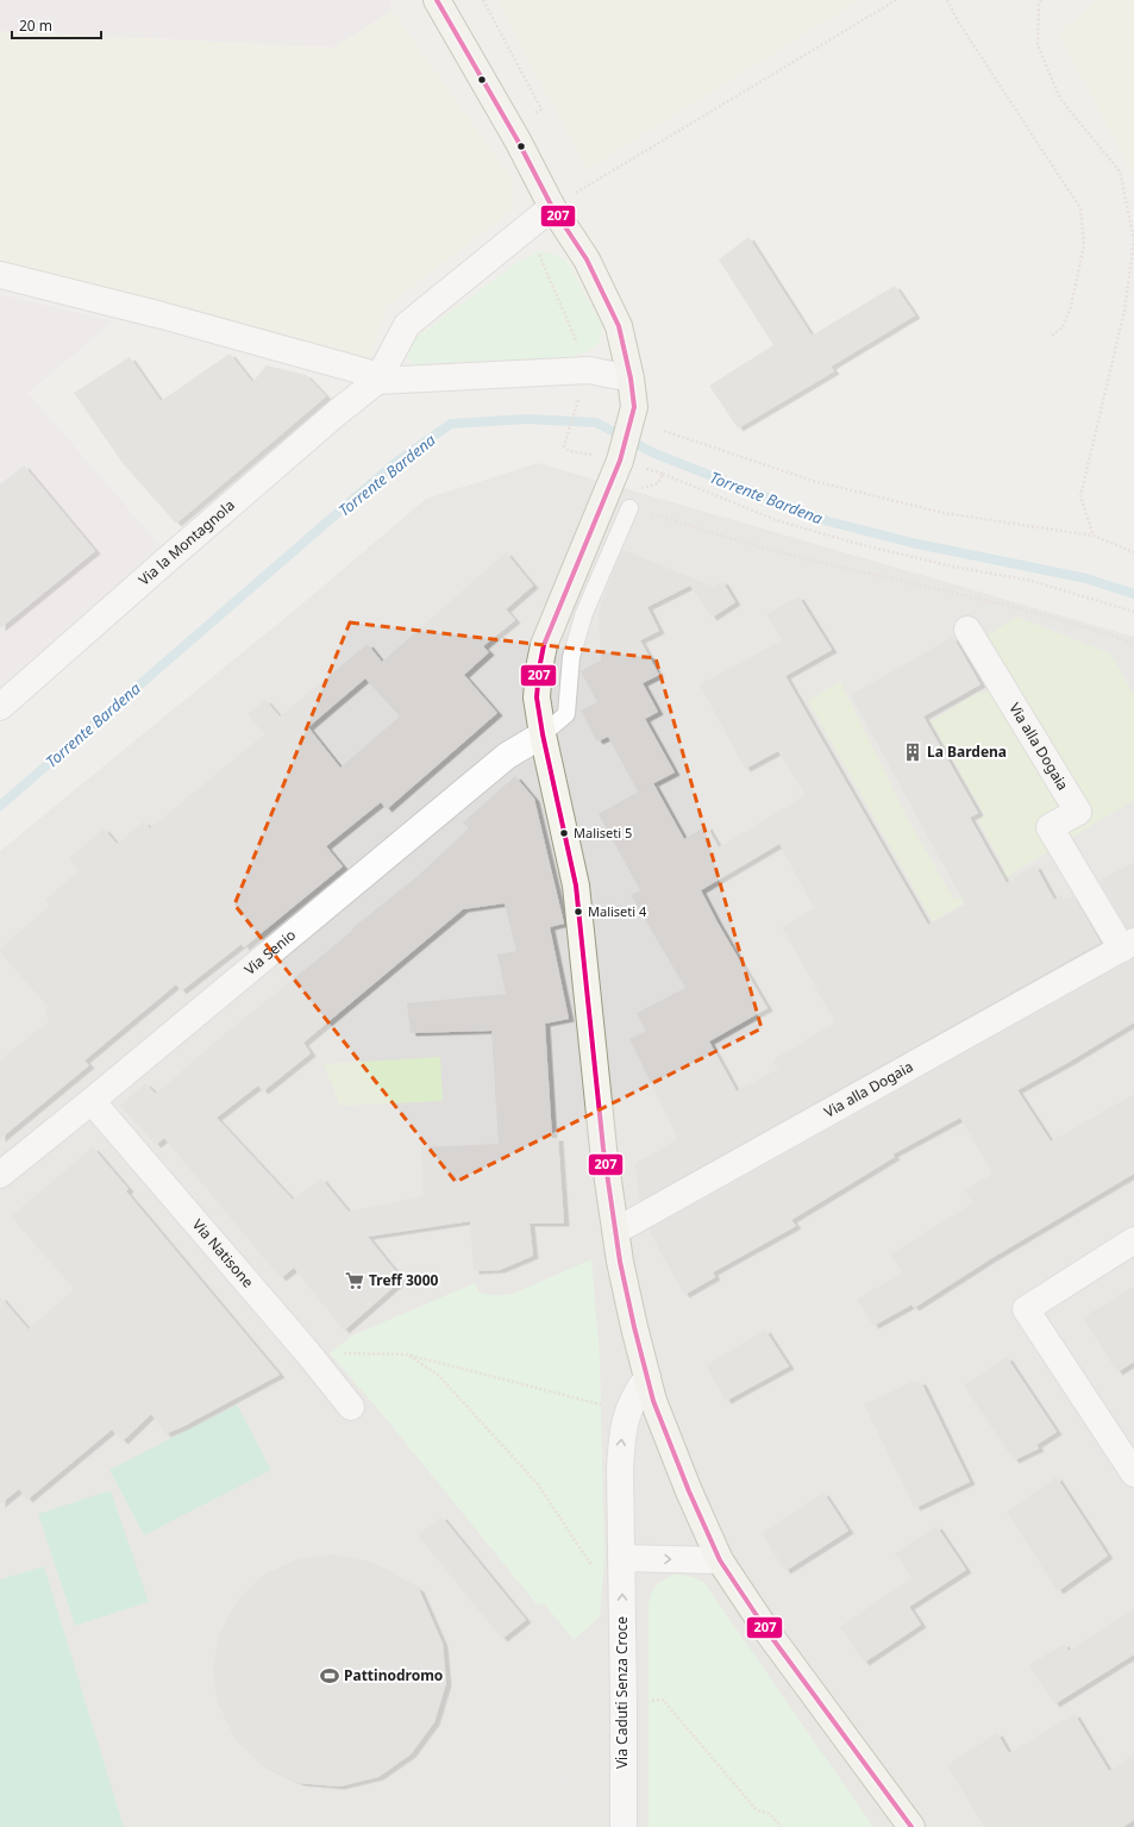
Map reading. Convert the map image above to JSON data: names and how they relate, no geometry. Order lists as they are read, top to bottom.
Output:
{
  "streets": {
    "street": [
      "Via la Montagnola",
      "Via alla Dogaia",
      "Via Senio",
      "Via Natisone",
      "Via Caduti Senza Croce"
    ]
  },
  "crossings": [
    ["Via Senio", "Via Natisone"]
  ],
  "water": ["Torrente Bardena"],
  "places": {
    "building": ["La Bardena"],
    "other": ["Maliseti 5", "Maliseti 4"],
    "supermarket": ["Treff 3000"],
    "sports": ["Pattinodromo"]
  },
  "lines": ["transit line 207"],
  "scale_bar": "20 m"
}
